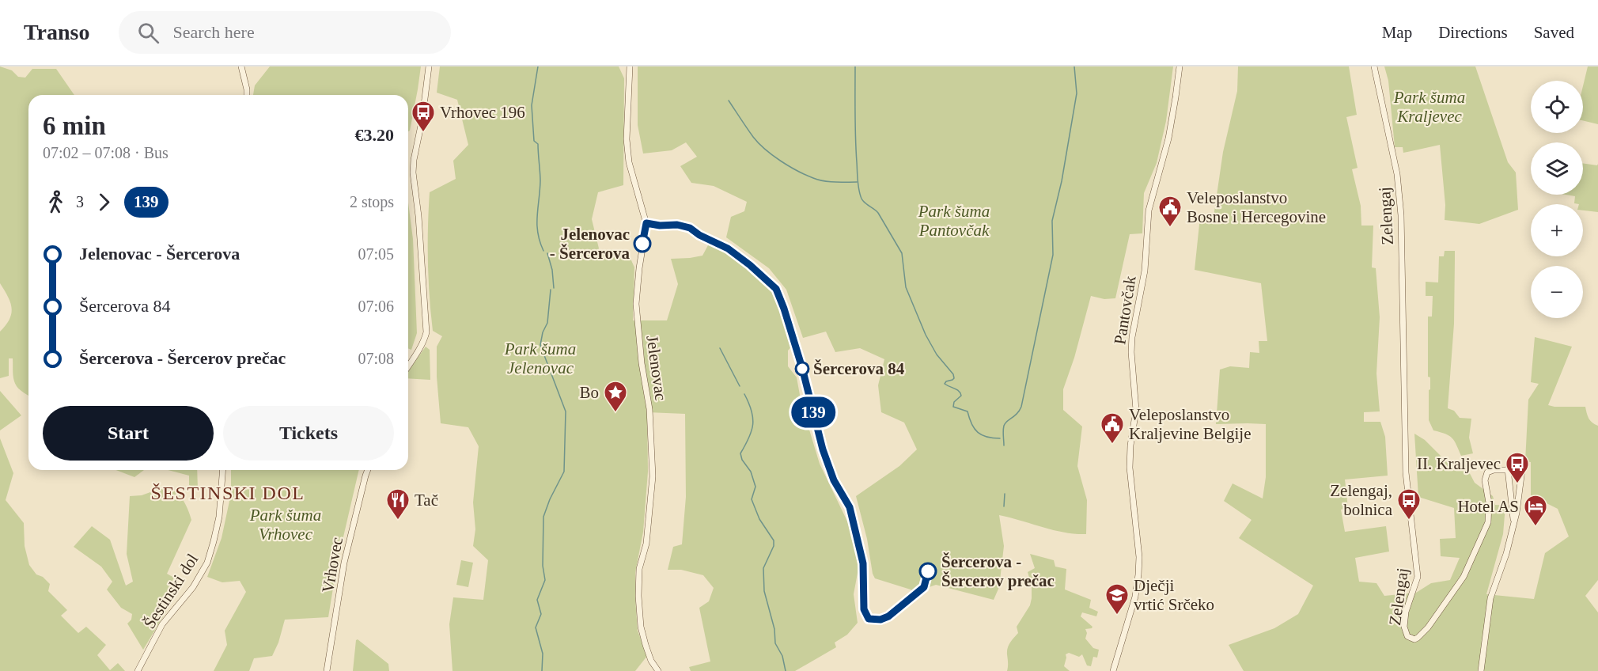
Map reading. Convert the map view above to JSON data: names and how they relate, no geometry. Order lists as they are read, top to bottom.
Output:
{
  "streets": {
    "street": [
      "Zelengaj",
      "Pantovčak",
      "Jelenovac",
      "Vrhovec",
      "Šestinski dol"
    ]
  },
  "districts": ["ŠESTINSKI DOL"],
  "parks": [
    "Park šuma Kraljevec",
    "Park šuma Pantovčak",
    "Park šuma Jelenovac",
    "Park šuma Vrhovec"
  ],
  "places": {
    "bus stop": ["Vrhovec 196", "II. Kraljevec", "Zelengaj, bolnica"],
    "public building": ["Veleposlanstvo Bosne i Hercegovine", "Veleposlanstvo Kraljevine Belgije"],
    "other": ["Jelenovac - Šercerova", "Šercerova 84", "Šercerova - Šercerov prečac"],
    "place": ["Bo"],
    "restaurant": ["Tač"],
    "hotel": ["Hotel AS"],
    "school or university": ["Dječji vrtić Srčeko"]
  },
  "lines": ["bus line 139"],
  "page": {
    "header": "Transo",
    "search": "Search here",
    "nav": ["Map", "Directions", "Saved"],
    "on_map": "139",
    "map_buttons": ["+", "−"],
    "heading": ["6 min", "07:02 – 07:08 · Bus", "€3.20"],
    "legs": ["3", "139", "2 stops"],
    "list": [
      {
        "name": "Jelenovac - Šercerova",
        "value": "07:05"
      },
      {
        "name": "Šercerova 84",
        "value": "07:06"
      },
      {
        "name": "Šercerova - Šercerov prečac",
        "value": "07:08"
      }
    ],
    "buttons": ["Start", "Tickets"]
  }
}
